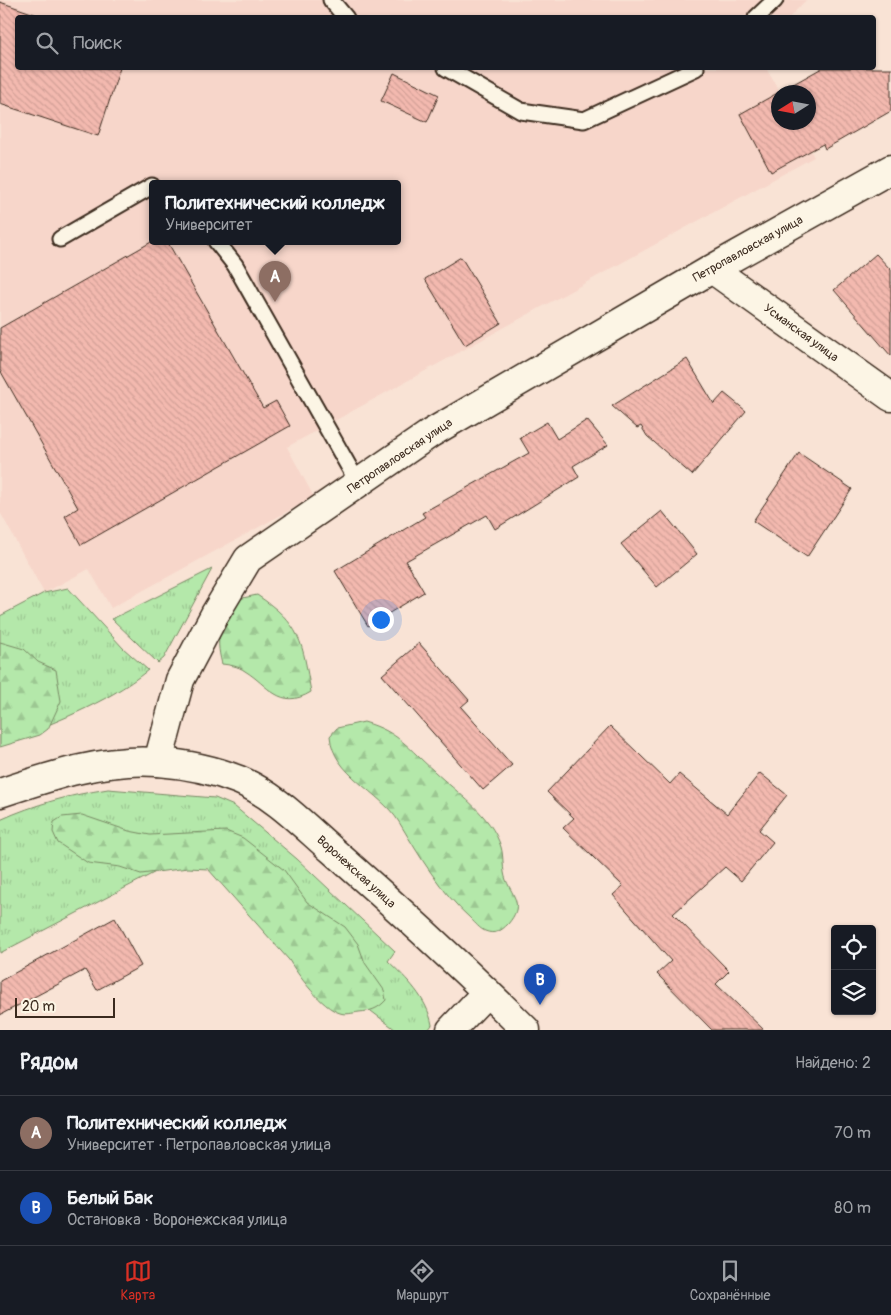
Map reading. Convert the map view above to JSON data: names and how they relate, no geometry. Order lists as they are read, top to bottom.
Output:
{
  "streets": {
    "street": ["Петропавловская улица", "Усманская улица", "Воронежская улица"]
  },
  "crossings": [
    ["Петропавловская улица", "Усманская улица"],
    ["Петропавловская улица", "Воронежская улица"]
  ],
  "scale_bar": "20 m",
  "north": "left",
  "page": {
    "search": "Поиск",
    "popup": ["Политехнический колледж", "Университет"],
    "pins": ["A", "B"],
    "scale": "20 m",
    "heading": ["Рядом", "Найдено: 2"],
    "list": [
      {
        "mark": "A",
        "name": "Политехнический колледж",
        "note": "Университет · Петропавловская улица",
        "value": "70 m"
      },
      {
        "mark": "B",
        "name": "Белый Бак",
        "note": "Остановка · Воронежская улица",
        "value": "80 m"
      }
    ],
    "nav": ["Карта", "Маршрут", "Сохранённые"]
  }
}
